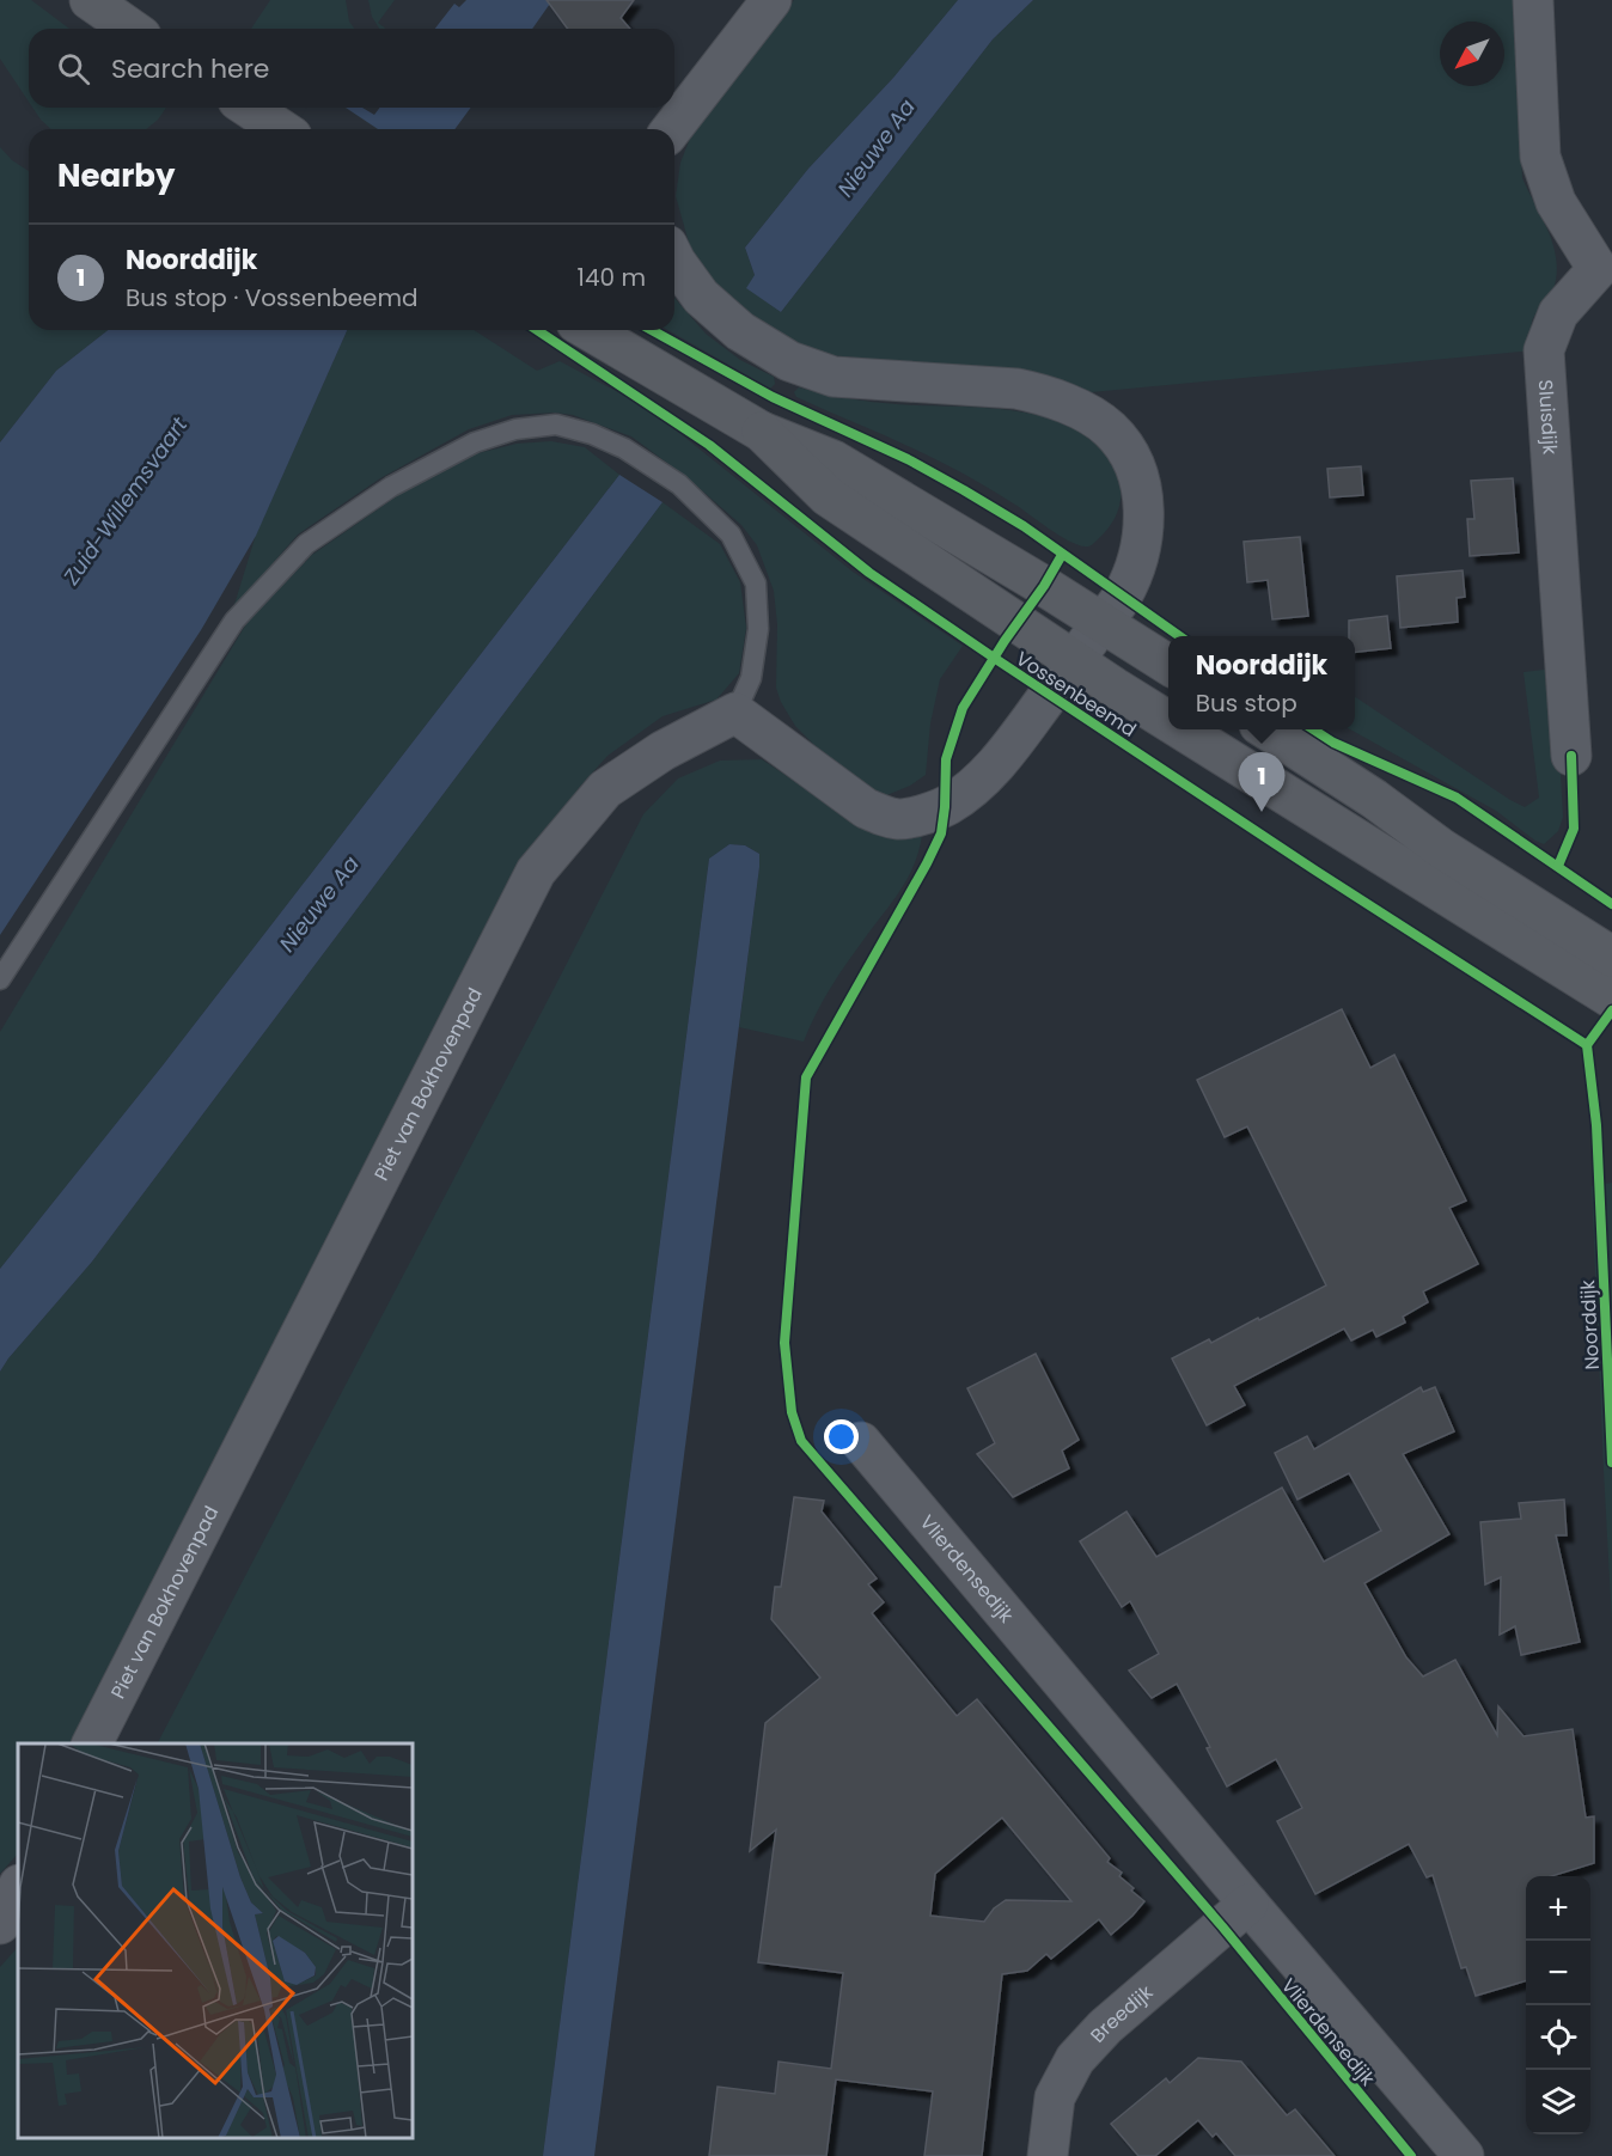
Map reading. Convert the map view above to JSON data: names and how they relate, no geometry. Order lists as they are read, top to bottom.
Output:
{
  "streets": {
    "main road": ["Vossenbeemd"],
    "street": [
      "Sluisdijk",
      "Piet van Bokhovenpad",
      "Vlierdensedijk",
      "Breedijk"
    ],
    "cycle path": ["Noorddijk"]
  },
  "crossings": [
    ["Vlierdensedijk", "Breedijk"]
  ],
  "water": ["Nieuwe Aa", "Zuid-Willemsvaart"],
  "north": "bottom left",
  "page": {
    "search": "Search here",
    "heading": "Nearby",
    "list": [
      {
        "mark": "1",
        "name": "Noorddijk",
        "note": "Bus stop · Vossenbeemd",
        "value": "140 m"
      }
    ],
    "popup": ["Noorddijk", "Bus stop"],
    "pins": "1",
    "map_buttons": ["+", "−"]
  }
}
